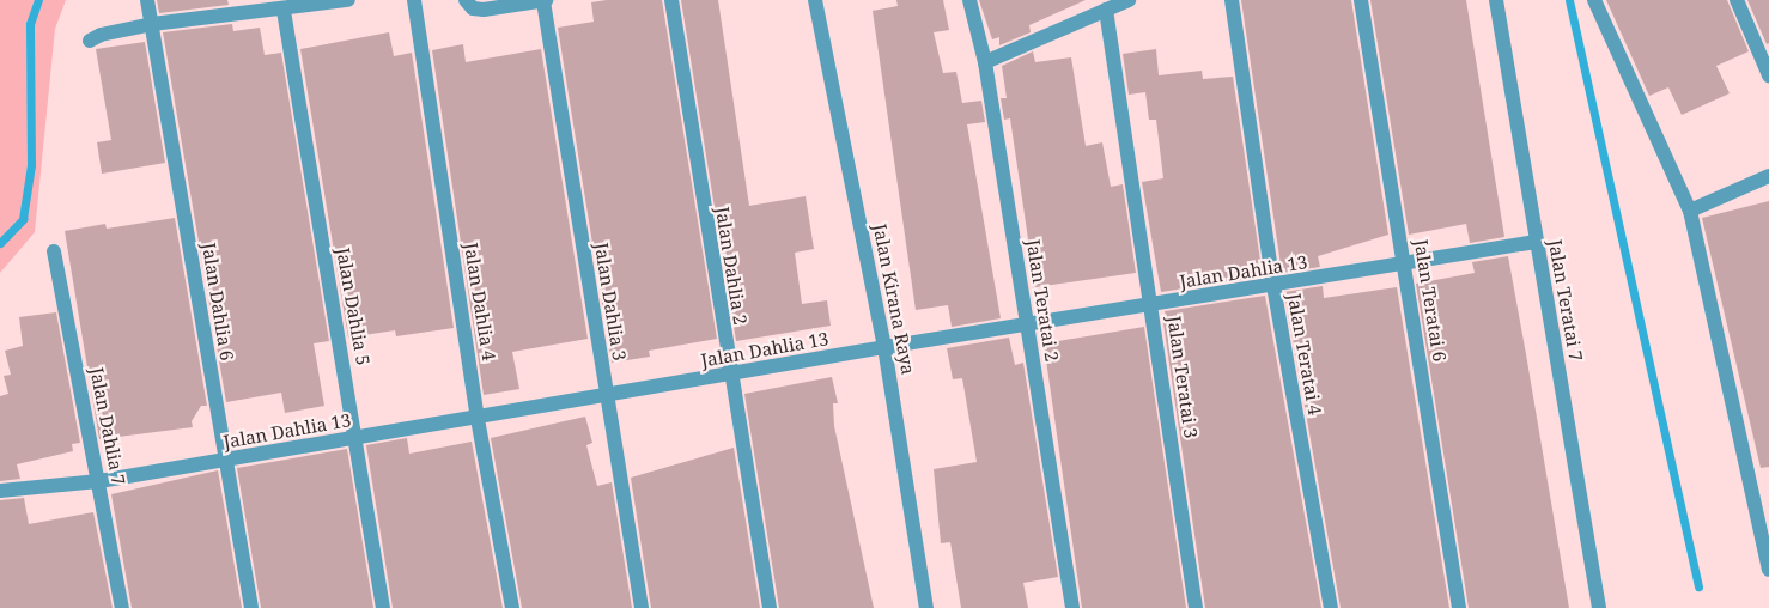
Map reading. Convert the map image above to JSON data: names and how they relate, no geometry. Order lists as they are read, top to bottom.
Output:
{
  "streets": {
    "street": [
      "Jalan Dahlia 2",
      "Jalan Dahlia 13",
      "Jalan Kirana Raya",
      "Jalan Teratai 2",
      "Jalan Teratai 6",
      "Jalan Teratai 7",
      "Jalan Dahlia 6",
      "Jalan Dahlia 4",
      "Jalan Dahlia 3",
      "Jalan Dahlia 5",
      "Jalan Teratai 4",
      "Jalan Teratai 3",
      "Jalan Dahlia 7"
    ]
  },
  "crossings": [
    ["Jalan Dahlia 2", "Jalan Dahlia 13"],
    ["Jalan Dahlia 13", "Jalan Kirana Raya"],
    ["Jalan Dahlia 13", "Jalan Teratai 2"],
    ["Jalan Dahlia 13", "Jalan Teratai 6"],
    ["Jalan Dahlia 13", "Jalan Teratai 7"],
    ["Jalan Dahlia 13", "Jalan Dahlia 6"],
    ["Jalan Dahlia 13", "Jalan Dahlia 4"],
    ["Jalan Dahlia 13", "Jalan Dahlia 3"],
    ["Jalan Dahlia 13", "Jalan Dahlia 5"],
    ["Jalan Dahlia 13", "Jalan Teratai 4"],
    ["Jalan Dahlia 13", "Jalan Teratai 3"],
    ["Jalan Dahlia 13", "Jalan Dahlia 7"]
  ]
}
